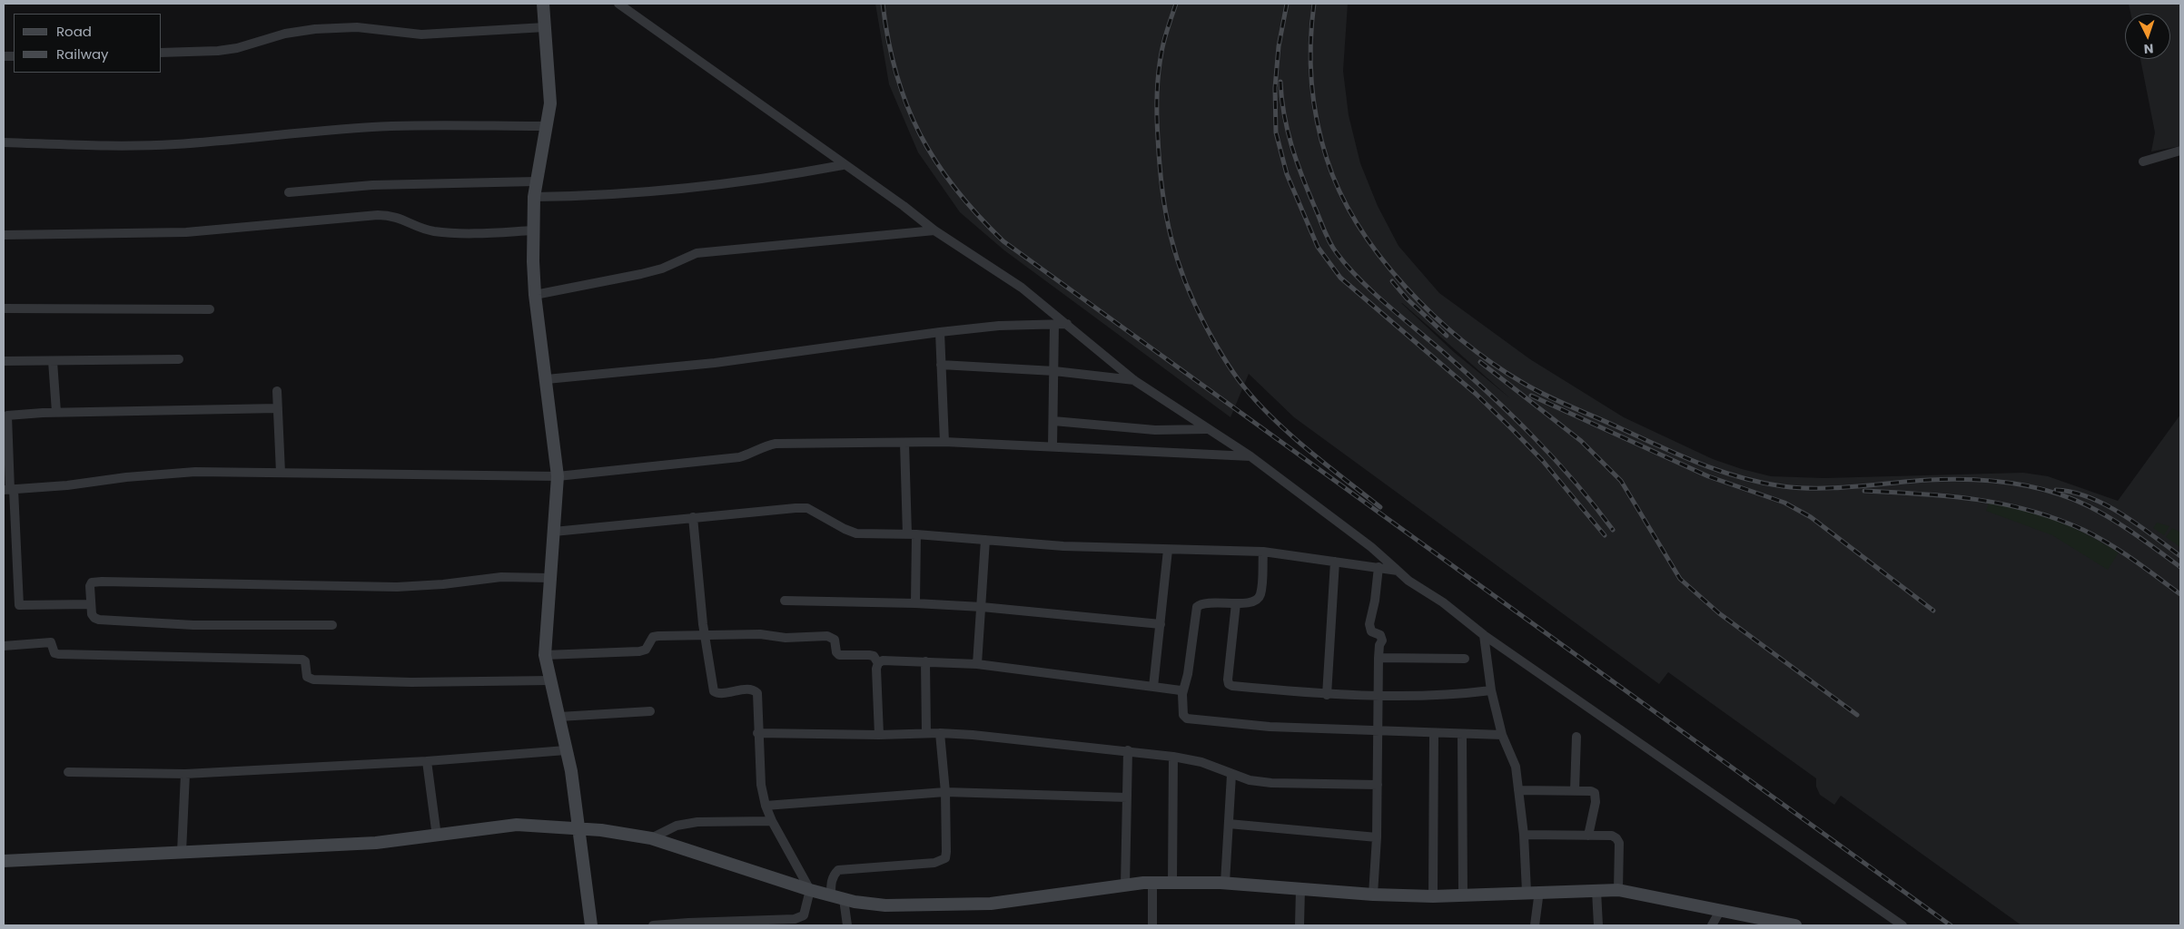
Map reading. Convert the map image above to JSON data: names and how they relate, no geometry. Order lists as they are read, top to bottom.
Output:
{
  "legend": ["Road", "Railway"],
  "north": "bottom"
}
